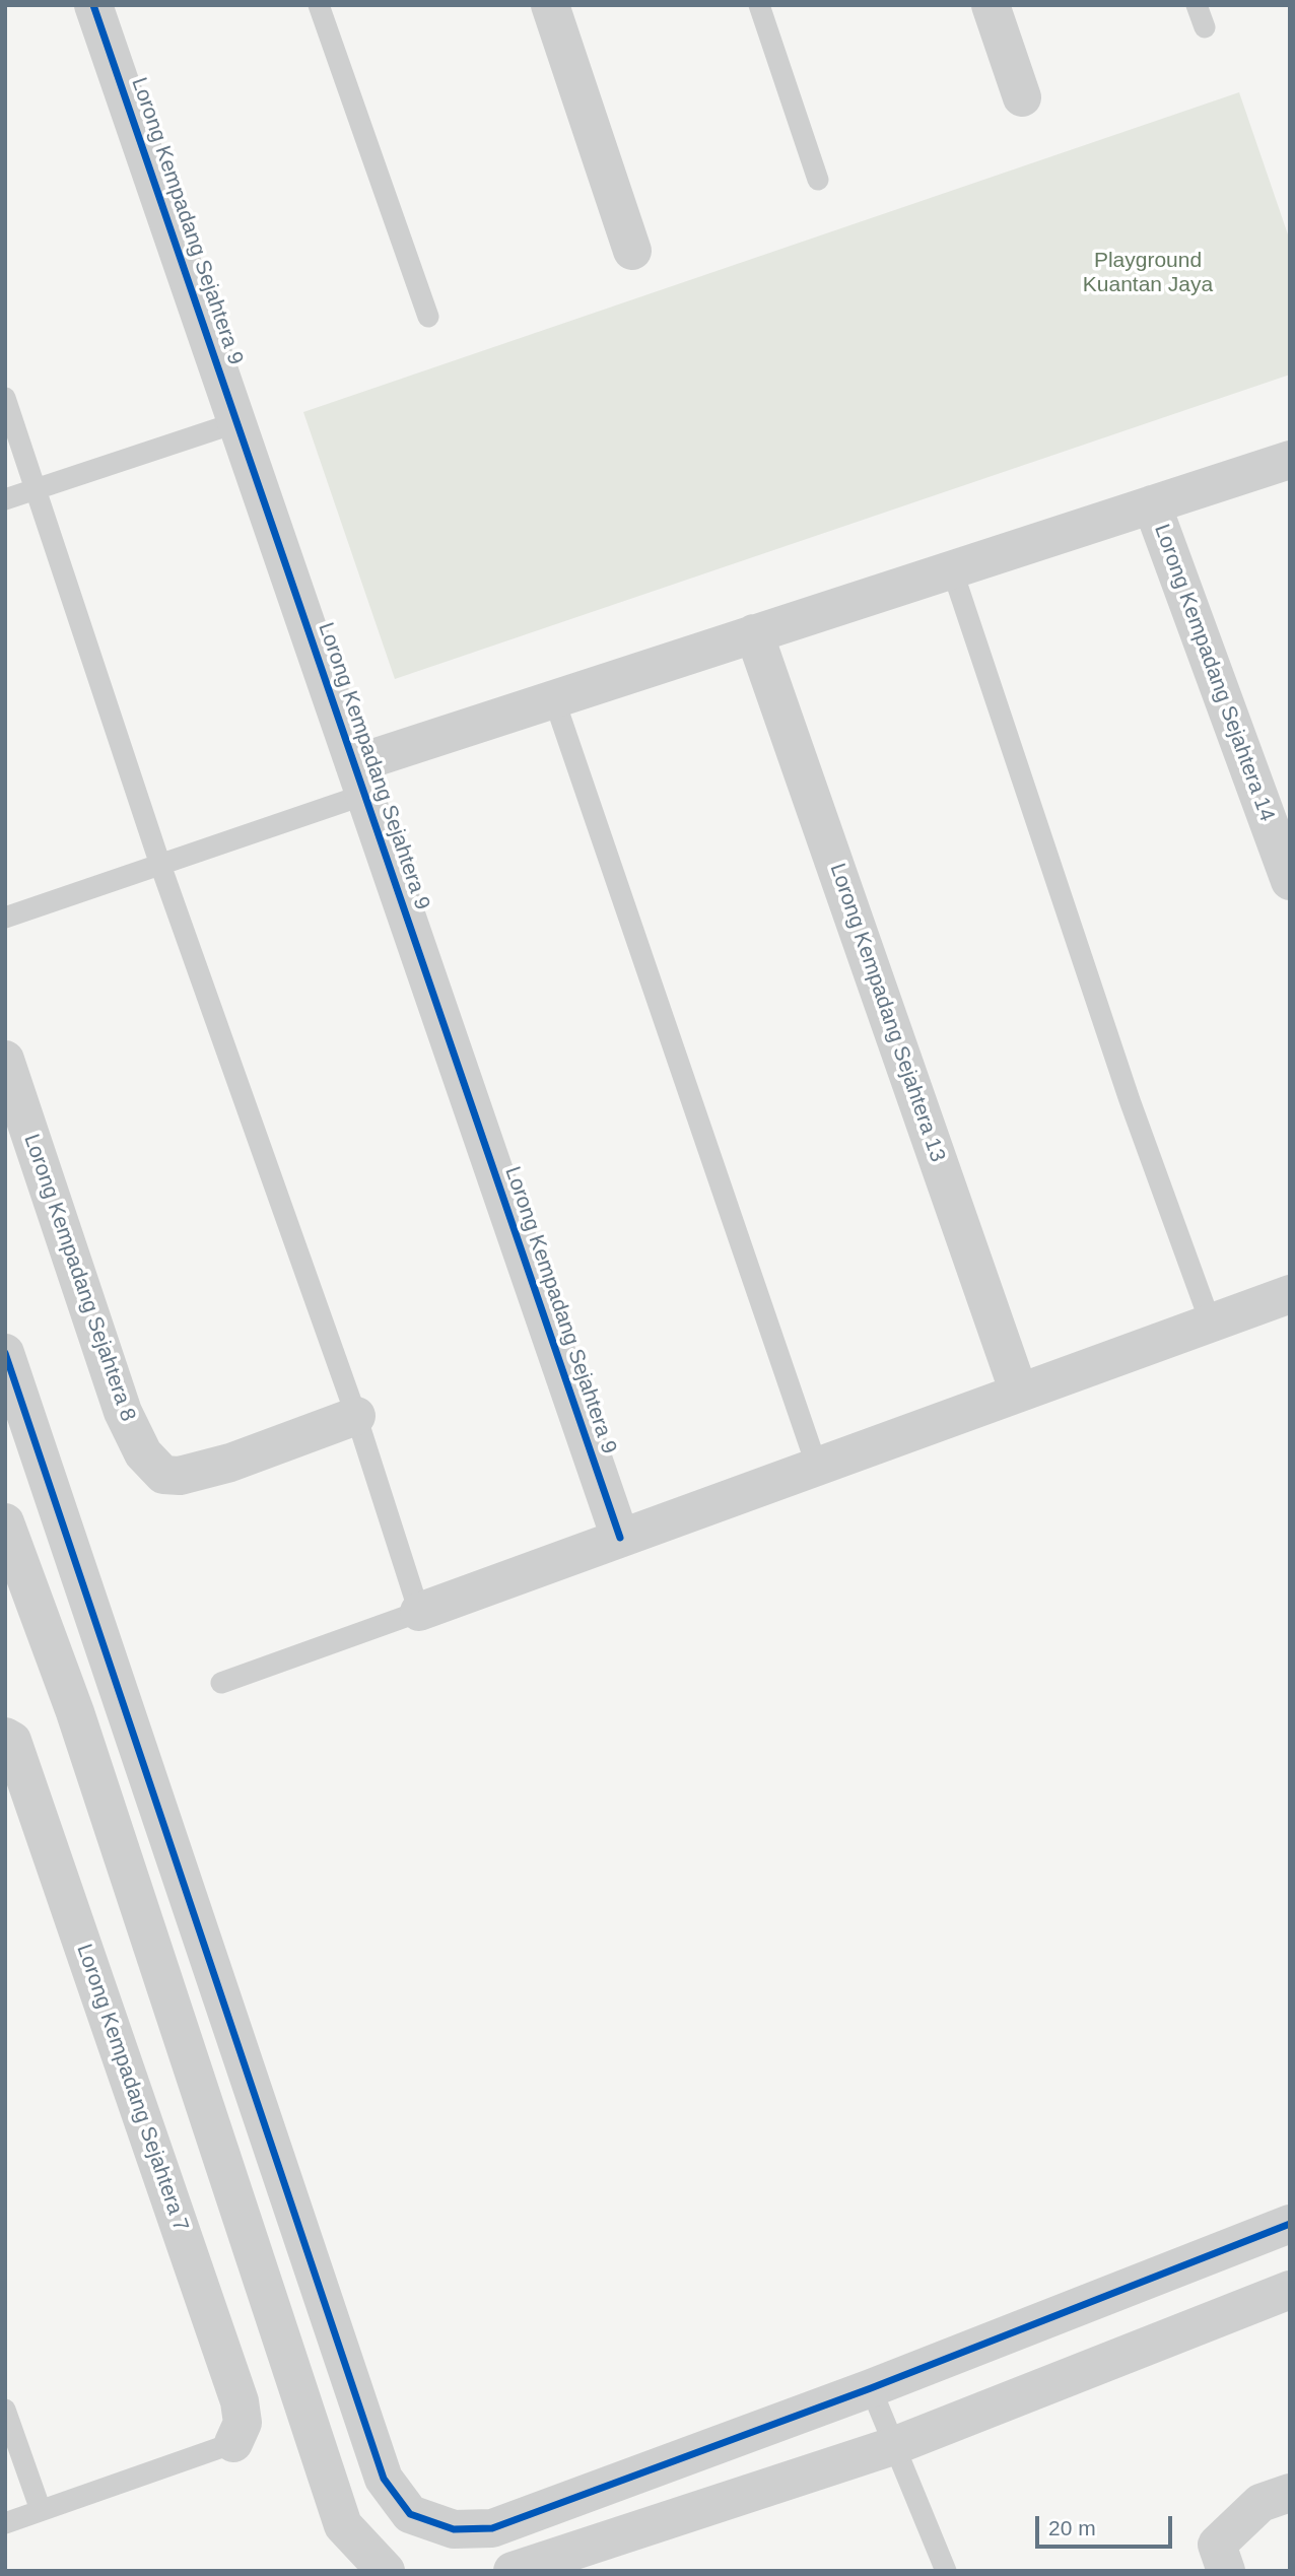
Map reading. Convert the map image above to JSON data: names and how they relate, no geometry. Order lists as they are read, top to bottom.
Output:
{
  "streets": {
    "street": [
      "Lorong Kempadang Sejahtera 9",
      "Lorong Kempadang Sejahtera 14",
      "Lorong Kempadang Sejahtera 13",
      "Lorong Kempadang Sejahtera 8",
      "Lorong Kempadang Sejahtera 7"
    ]
  },
  "parks": ["Playground Kuantan Jaya"],
  "scale_bar": "20 m"
}
